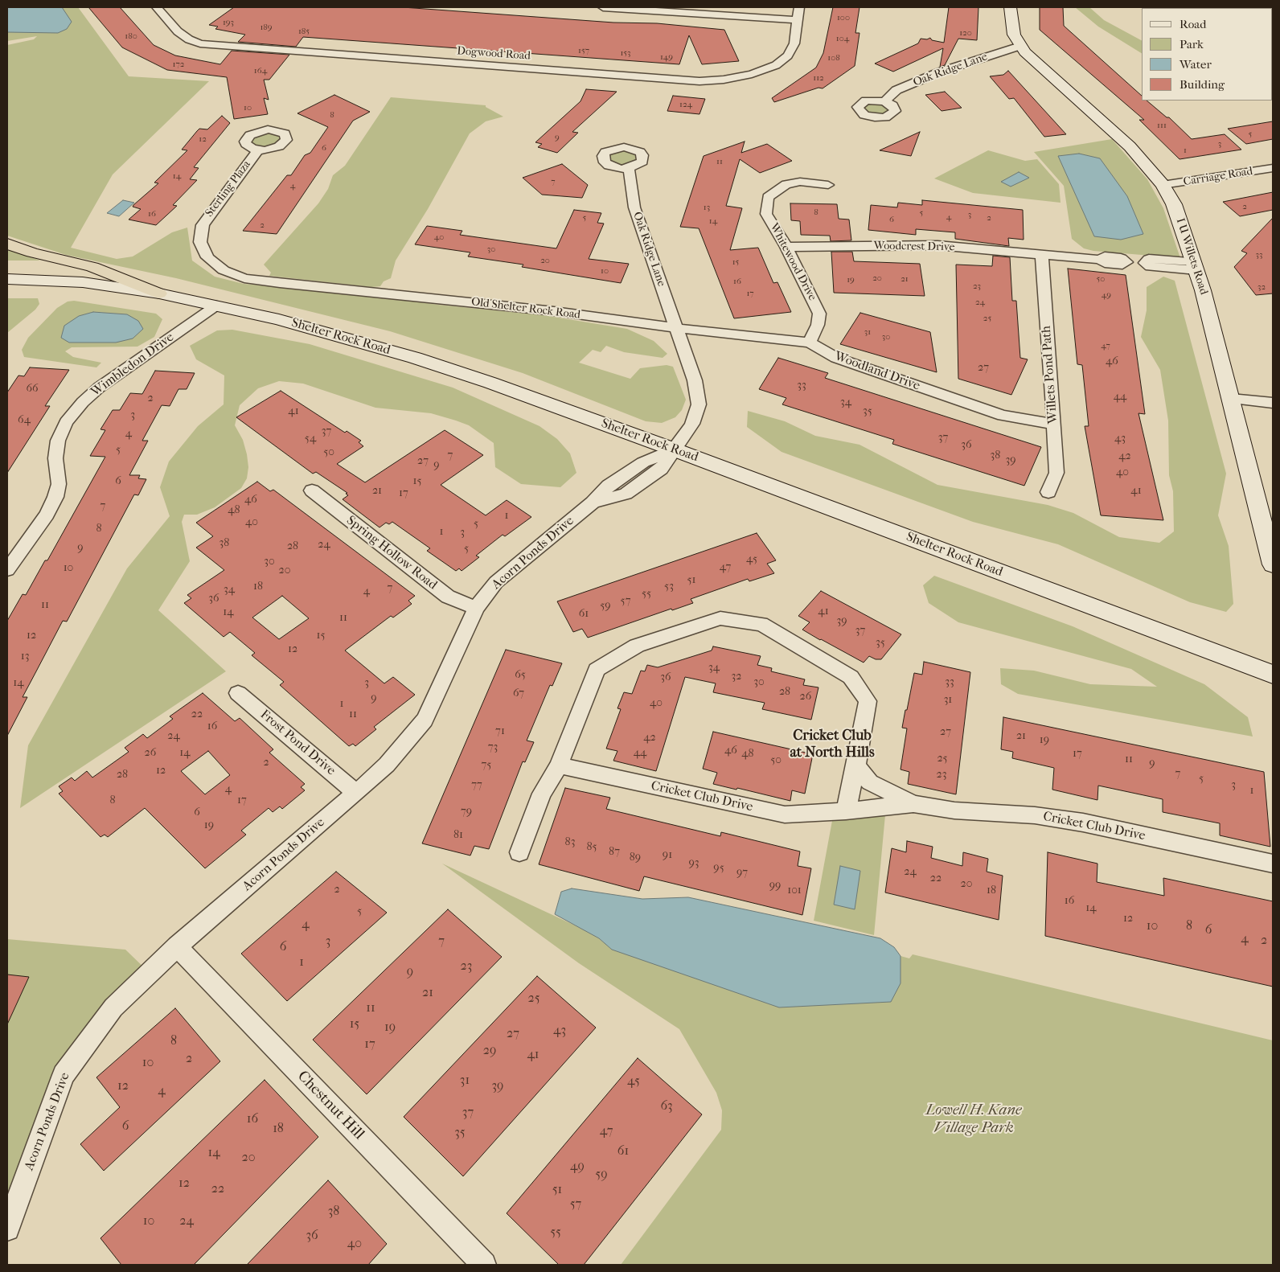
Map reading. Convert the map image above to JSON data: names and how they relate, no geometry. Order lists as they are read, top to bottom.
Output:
{
  "streets": {
    "main road": ["I U Willets Road", "Shelter Rock Road"],
    "street": [
      "Dogwood Road",
      "Oak Ridge Lane",
      "Carriage Road",
      "Sterling Plaza",
      "Woodcrest Drive",
      "Whitewood Drive",
      "Old Shelter Rock Road",
      "Wimbledon Drive",
      "Woodland Drive",
      "Willets Pond Path",
      "Spring Hollow Road",
      "Acorn Ponds Drive",
      "Frost Pond Drive",
      "Cricket Club Drive",
      "Chestnut Hill"
    ]
  },
  "crossings": [
    ["Oak Ridge Lane", "I U Willets Road"],
    ["Oak Ridge Lane", "Old Shelter Rock Road"],
    ["Oak Ridge Lane", "Woodland Drive"],
    ["Carriage Road", "I U Willets Road"],
    ["Sterling Plaza", "Old Shelter Rock Road"],
    ["Woodcrest Drive", "I U Willets Road"],
    ["Woodcrest Drive", "Whitewood Drive"],
    ["Woodcrest Drive", "Willets Pond Path"],
    ["Whitewood Drive", "Woodland Drive"],
    ["Old Shelter Rock Road", "Woodland Drive"],
    ["Shelter Rock Road", "Wimbledon Drive"],
    ["Shelter Rock Road", "Acorn Ponds Drive"],
    ["Woodland Drive", "Willets Pond Path"],
    ["Spring Hollow Road", "Acorn Ponds Drive"],
    ["Acorn Ponds Drive", "Frost Pond Drive"],
    ["Acorn Ponds Drive", "Chestnut Hill"]
  ],
  "districts": ["Cricket Club at North Hills"],
  "parks": ["Lowell H. Kane Village Park"],
  "house_numbers": [
    "100",
    "193",
    "189",
    "185",
    "120",
    "180",
    "104",
    "157",
    "153",
    "149",
    "108",
    "172",
    "164",
    "112",
    "124",
    "10",
    "8",
    "111",
    "5",
    "9",
    "12",
    "3",
    "6",
    "1",
    "11",
    "14",
    "7",
    "4",
    "2",
    "13",
    "8",
    "5",
    "16",
    "3",
    "4",
    "5",
    "2",
    "6",
    "14",
    "2",
    "40",
    "30",
    "33",
    "20",
    "15",
    "10",
    "20",
    "21",
    "50",
    "19",
    "16",
    "23",
    "32",
    "17",
    "49",
    "24",
    "25",
    "31",
    "30",
    "47",
    "46",
    "27",
    "33",
    "66",
    "44",
    "2",
    "34",
    "41",
    "35",
    "3",
    "64",
    "37",
    "4",
    "37",
    "54",
    "43",
    "36",
    "5",
    "50",
    "7",
    "38",
    "42",
    "39",
    "27",
    "9",
    "40",
    "6",
    "15",
    "21",
    "41",
    "17",
    "46",
    "7",
    "48",
    "1",
    "40",
    "5",
    "8",
    "1",
    "3",
    "38",
    "24",
    "28",
    "9",
    "5",
    "45",
    "30",
    "47",
    "10",
    "20",
    "51",
    "18",
    "53",
    "7",
    "34",
    "4",
    "55",
    "36",
    "57",
    "11",
    "59",
    "41",
    "14",
    "61",
    "11",
    "39",
    "37",
    "12",
    "15",
    "35",
    "12",
    "13",
    "34",
    "65",
    "32",
    "36",
    "30",
    "33",
    "14",
    "3",
    "28",
    "67",
    "26",
    "9",
    "31",
    "40",
    "1",
    "22",
    "11",
    "16",
    "71",
    "27",
    "24",
    "21",
    "42",
    "19",
    "73",
    "46",
    "26",
    "14",
    "44",
    "48",
    "17",
    "25",
    "11",
    "50",
    "2",
    "9",
    "75",
    "12",
    "7",
    "28",
    "23",
    "5",
    "77",
    "3",
    "4",
    "1",
    "8",
    "17",
    "79",
    "6",
    "19",
    "81",
    "83",
    "85",
    "87",
    "91",
    "89",
    "93",
    "95",
    "24",
    "97",
    "22",
    "20",
    "99",
    "2",
    "101",
    "18",
    "16",
    "14",
    "5",
    "12",
    "4",
    "10",
    "8",
    "6",
    "4",
    "2",
    "3",
    "7",
    "6",
    "1",
    "23",
    "9",
    "21",
    "25",
    "11",
    "15",
    "19",
    "43",
    "27",
    "8",
    "17",
    "29",
    "41",
    "2",
    "10",
    "31",
    "45",
    "12",
    "39",
    "4",
    "63",
    "37",
    "16",
    "6",
    "18",
    "47",
    "35",
    "61",
    "14",
    "20",
    "49",
    "59",
    "12",
    "22",
    "51",
    "57",
    "38",
    "10",
    "24",
    "55",
    "36",
    "40"
  ],
  "legend": [
    "Road",
    "Park",
    "Water",
    "Building"
  ]
}
